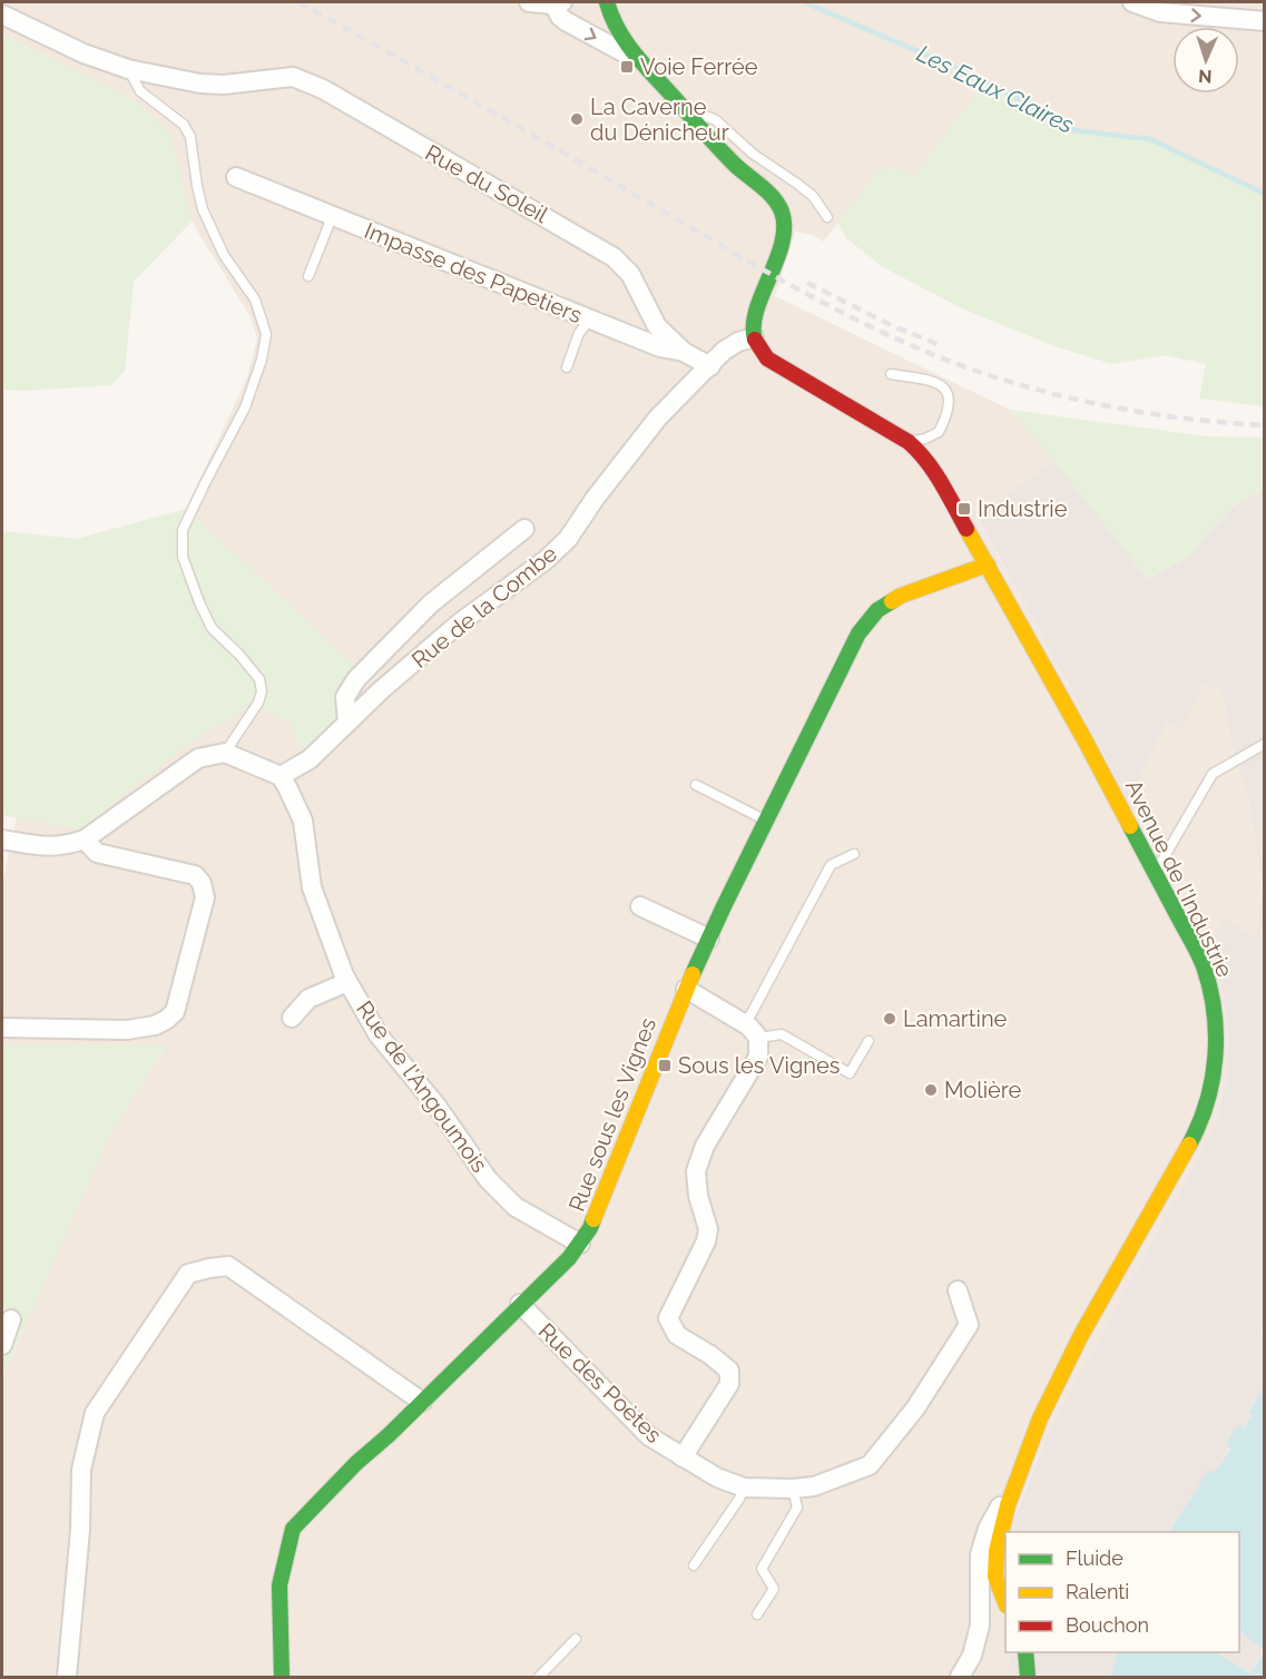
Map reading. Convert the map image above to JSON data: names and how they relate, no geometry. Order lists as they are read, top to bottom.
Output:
{
  "streets": {
    "street": [
      "Rue du Soleil",
      "Impasse des Papetiers",
      "Rue de la Combe",
      "Avenue de l'Industrie",
      "Rue de l'Angoumois",
      "Rue sous les Vignes",
      "Rue des Poètes"
    ]
  },
  "crossings": [
    ["Rue du Soleil", "Impasse des Papetiers"],
    ["Impasse des Papetiers", "Rue de la Combe"],
    ["Rue de la Combe", "Avenue de l'Industrie"],
    ["Rue de la Combe", "Rue de l'Angoumois"],
    ["Avenue de l'Industrie", "Rue sous les Vignes"],
    ["Rue de l'Angoumois", "Rue sous les Vignes"],
    ["Rue sous les Vignes", "Rue des Poètes"]
  ],
  "water": ["Les Eaux Claires"],
  "places": {
    "transit": ["Voie Ferrée", "Industrie", "Sous les Vignes"],
    "other": ["La Caverne du Dénicheur", "Lamartine", "Molière"]
  },
  "legend": ["Fluide", "Ralenti", "Bouchon"],
  "north": "bottom"
}
